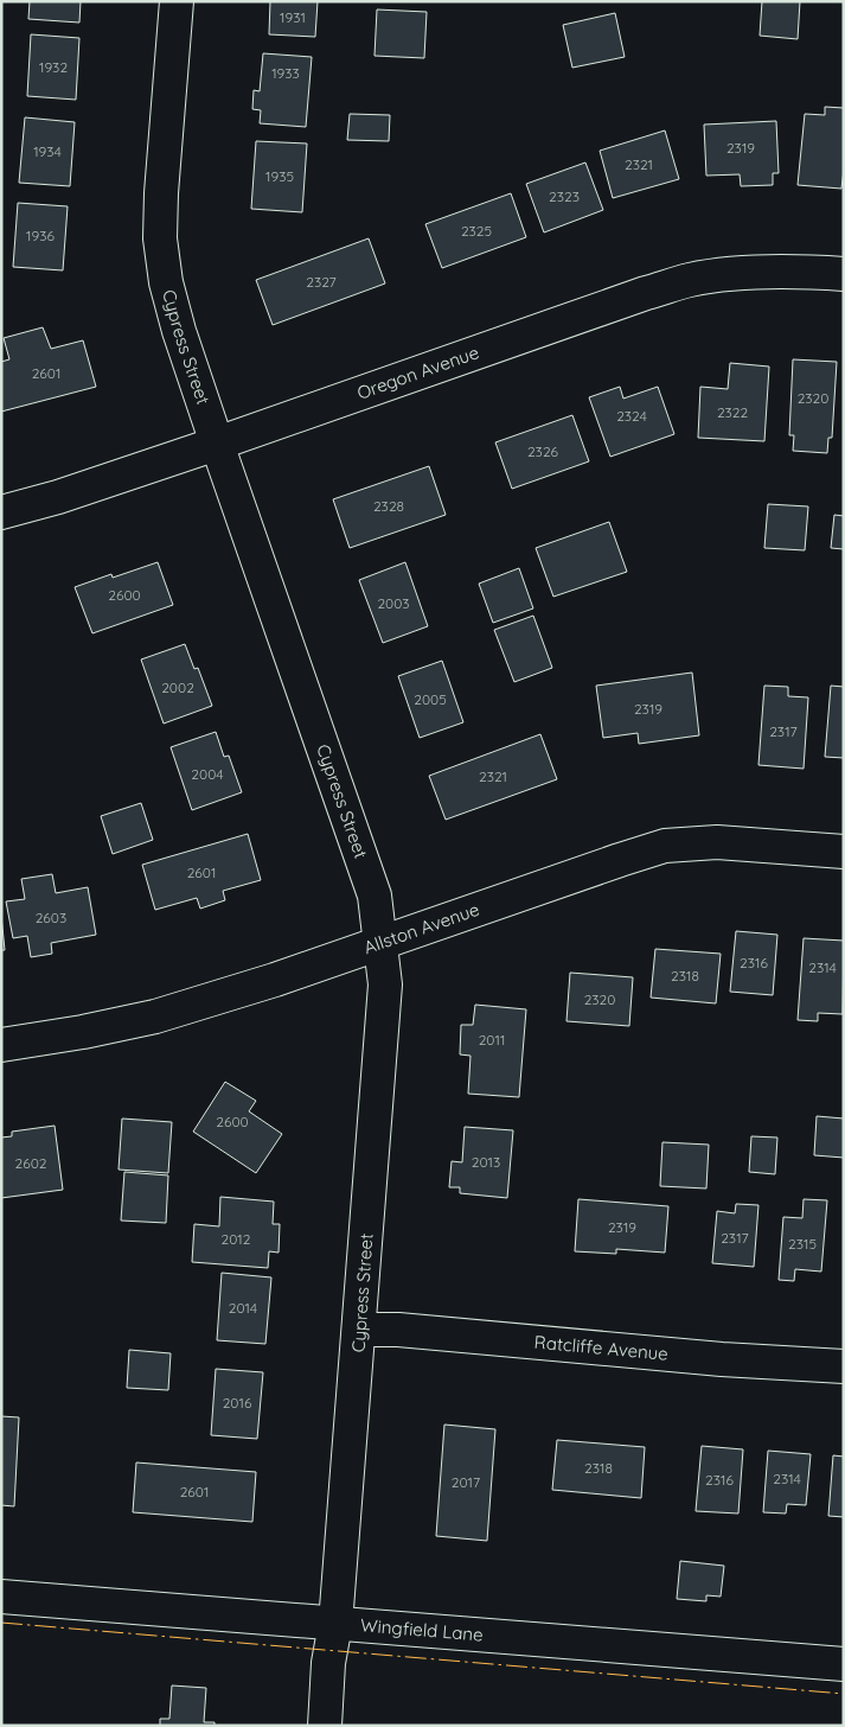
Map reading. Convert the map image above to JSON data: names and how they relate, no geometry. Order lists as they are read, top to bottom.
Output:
{
  "streets": {
    "street": [
      "Cypress Street",
      "Oregon Avenue",
      "Allston Avenue",
      "Ratcliffe Avenue",
      "Wingfield Lane"
    ]
  },
  "crossings": [
    ["Cypress Street", "Oregon Avenue"],
    ["Cypress Street", "Allston Avenue"],
    ["Cypress Street", "Ratcliffe Avenue"],
    ["Cypress Street", "Wingfield Lane"]
  ],
  "house_numbers": [
    "1931",
    "1932",
    "1933",
    "2319",
    "1934",
    "2321",
    "1935",
    "2323",
    "2325",
    "1936",
    "2327",
    "2601",
    "2320",
    "2322",
    "2324",
    "2326",
    "2328",
    "2600",
    "2003",
    "2002",
    "2005",
    "2319",
    "2317",
    "2004",
    "2321",
    "2601",
    "2603",
    "2316",
    "2314",
    "2318",
    "2320",
    "2011",
    "2600",
    "2013",
    "2602",
    "2319",
    "2317",
    "2012",
    "2315",
    "2014",
    "2016",
    "2318",
    "2314",
    "2316",
    "2017",
    "2601"
  ]
}
